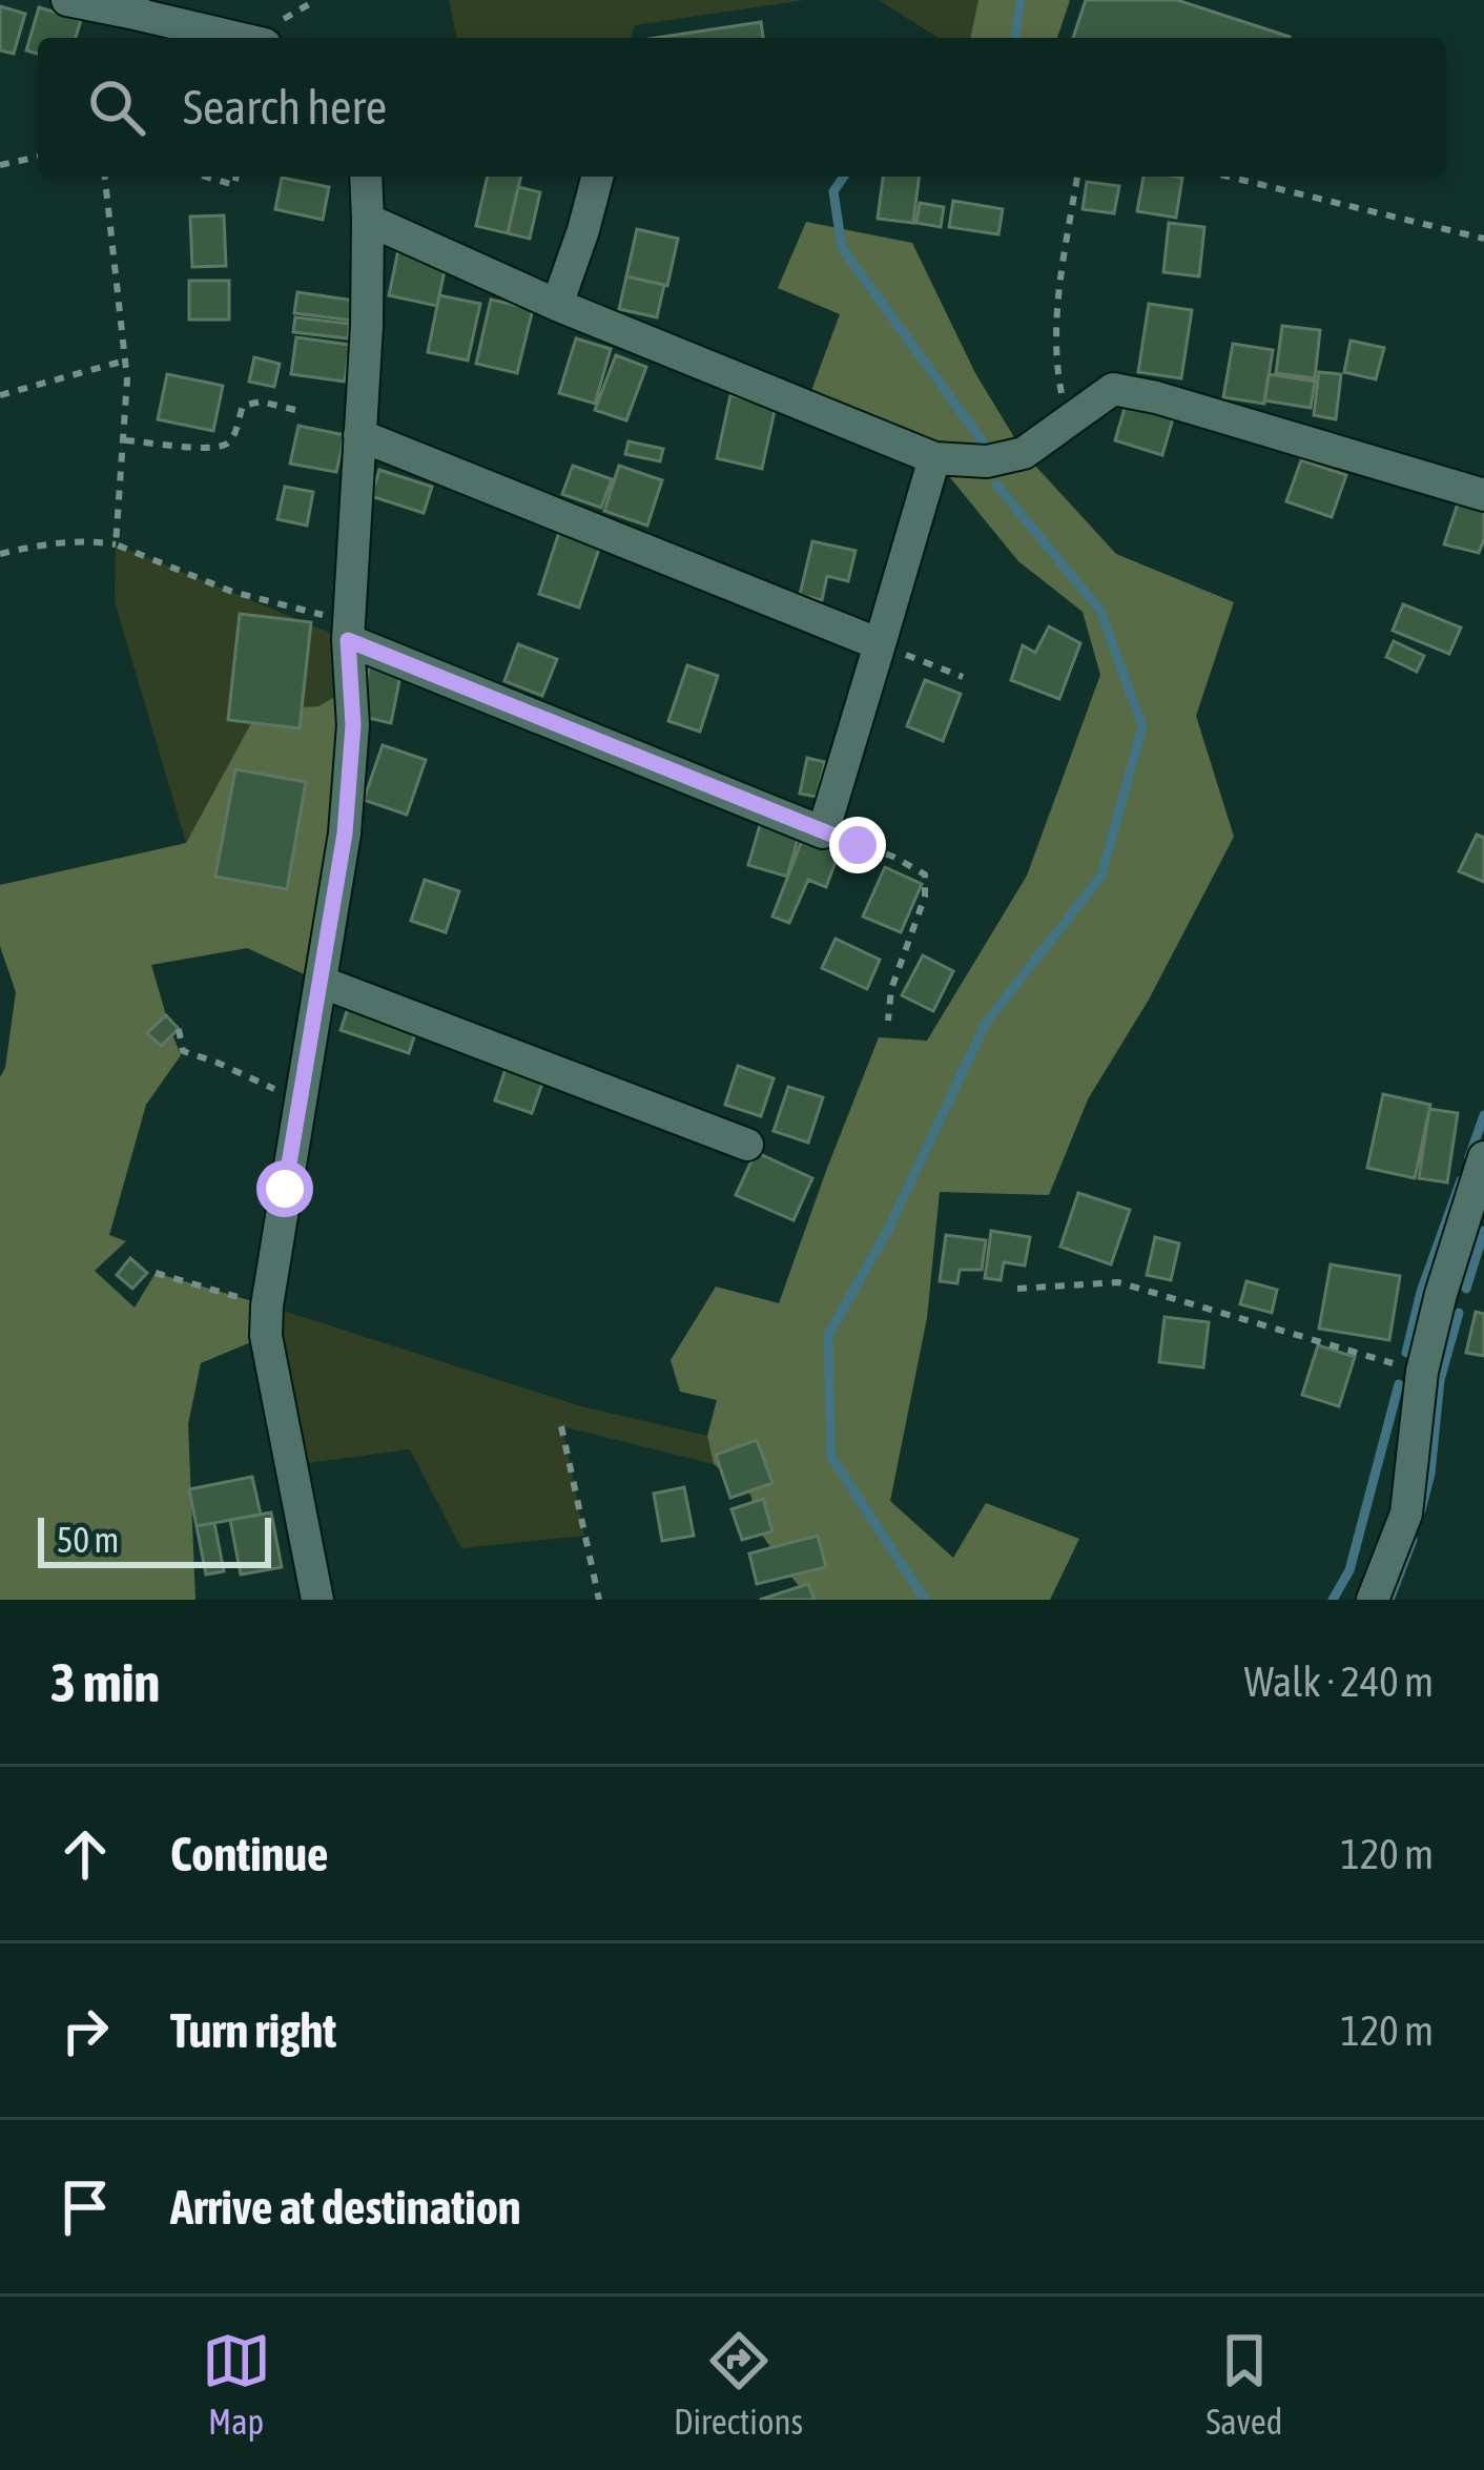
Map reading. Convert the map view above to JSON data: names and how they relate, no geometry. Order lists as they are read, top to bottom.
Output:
{
  "scale_bar": "50 m",
  "page": {
    "search": "Search here",
    "scale": "50 m",
    "heading": ["3 min", "Walk · 240 m"],
    "list": [
      ["Continue", "120 m"],
      ["Turn right", "120 m"],
      "Arrive at destination"
    ],
    "nav": ["Map", "Directions", "Saved"]
  }
}
